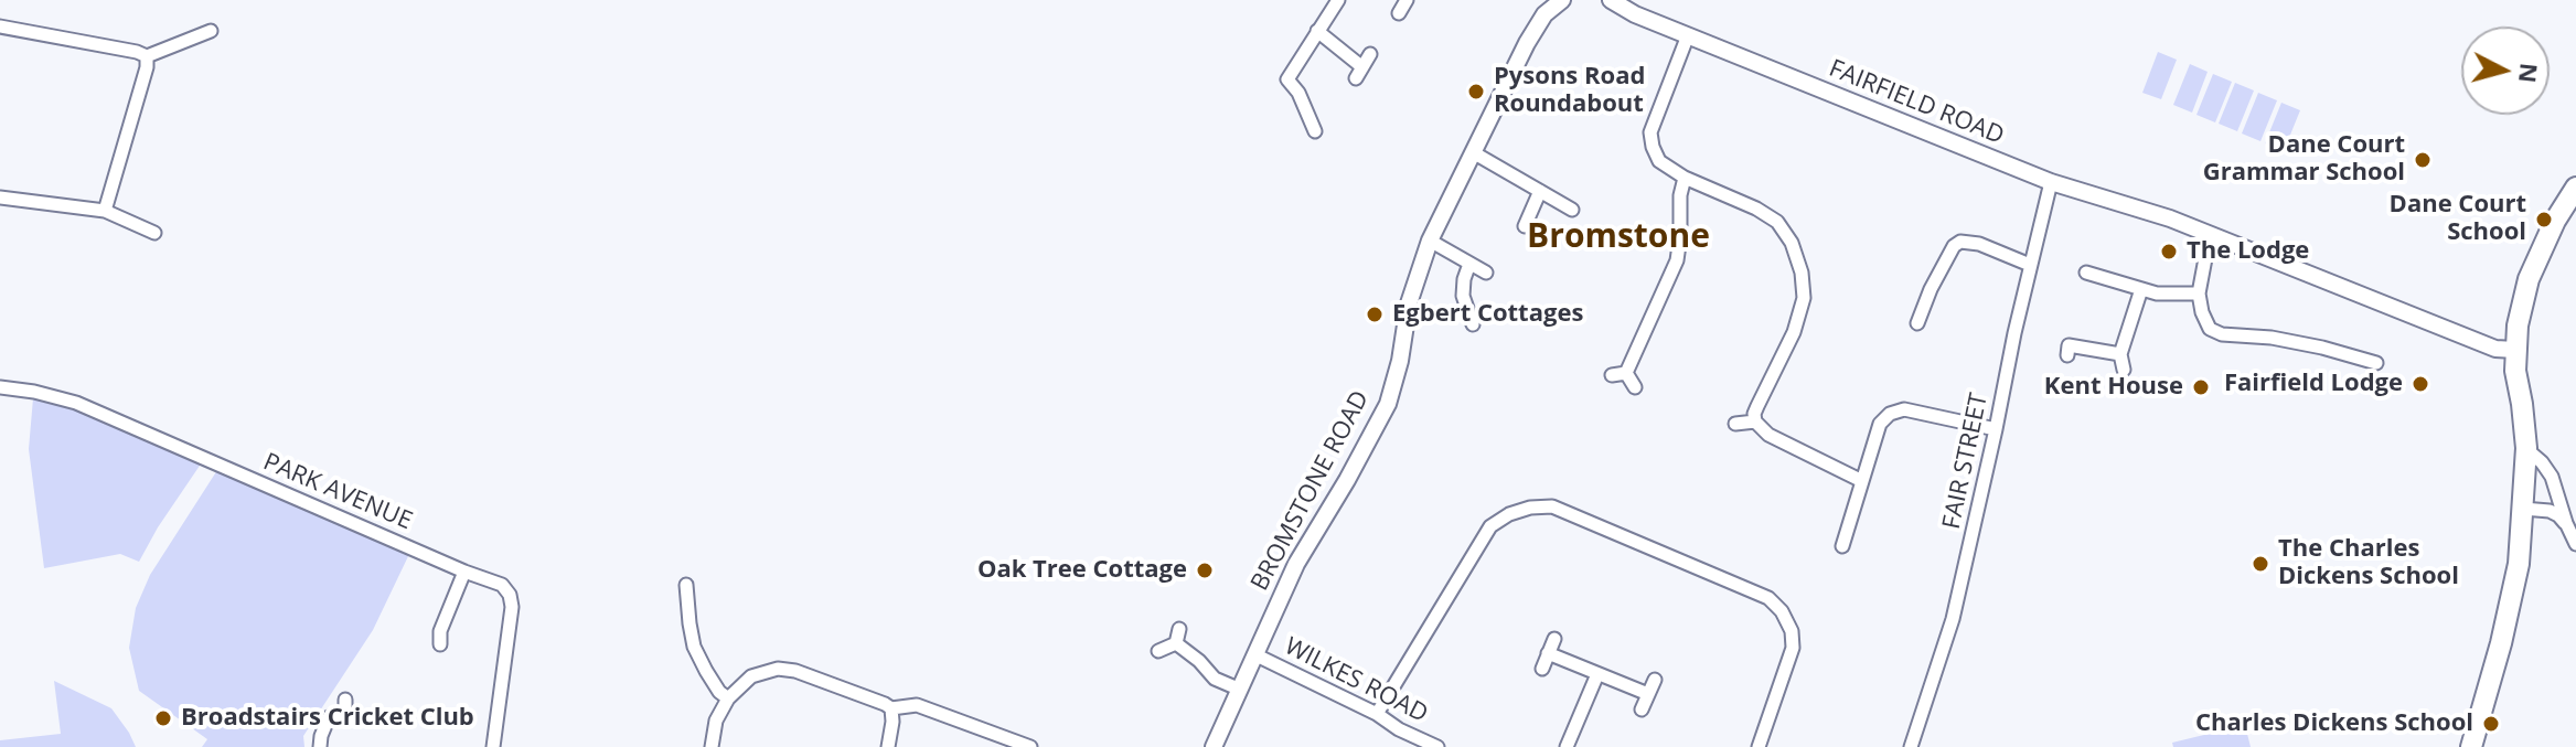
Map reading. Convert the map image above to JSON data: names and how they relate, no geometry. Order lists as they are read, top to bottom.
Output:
{
  "streets": {
    "street": [
      "FAIRFIELD ROAD",
      "FAIR STREET",
      "BROMSTONE ROAD",
      "PARK AVENUE",
      "WILKES ROAD"
    ]
  },
  "crossings": [
    ["FAIRFIELD ROAD", "FAIR STREET"],
    ["BROMSTONE ROAD", "WILKES ROAD"]
  ],
  "districts": ["Bromstone"],
  "places": [
    "Pysons Road Roundabout",
    "Dane Court Grammar School",
    "Dane Court School",
    "The Lodge",
    "Egbert Cottages",
    "Fairfield Lodge",
    "Kent House",
    "The Charles Dickens School",
    "Oak Tree Cottage",
    "Broadstairs Cricket Club",
    "Charles Dickens School"
  ],
  "north": "right"
}
